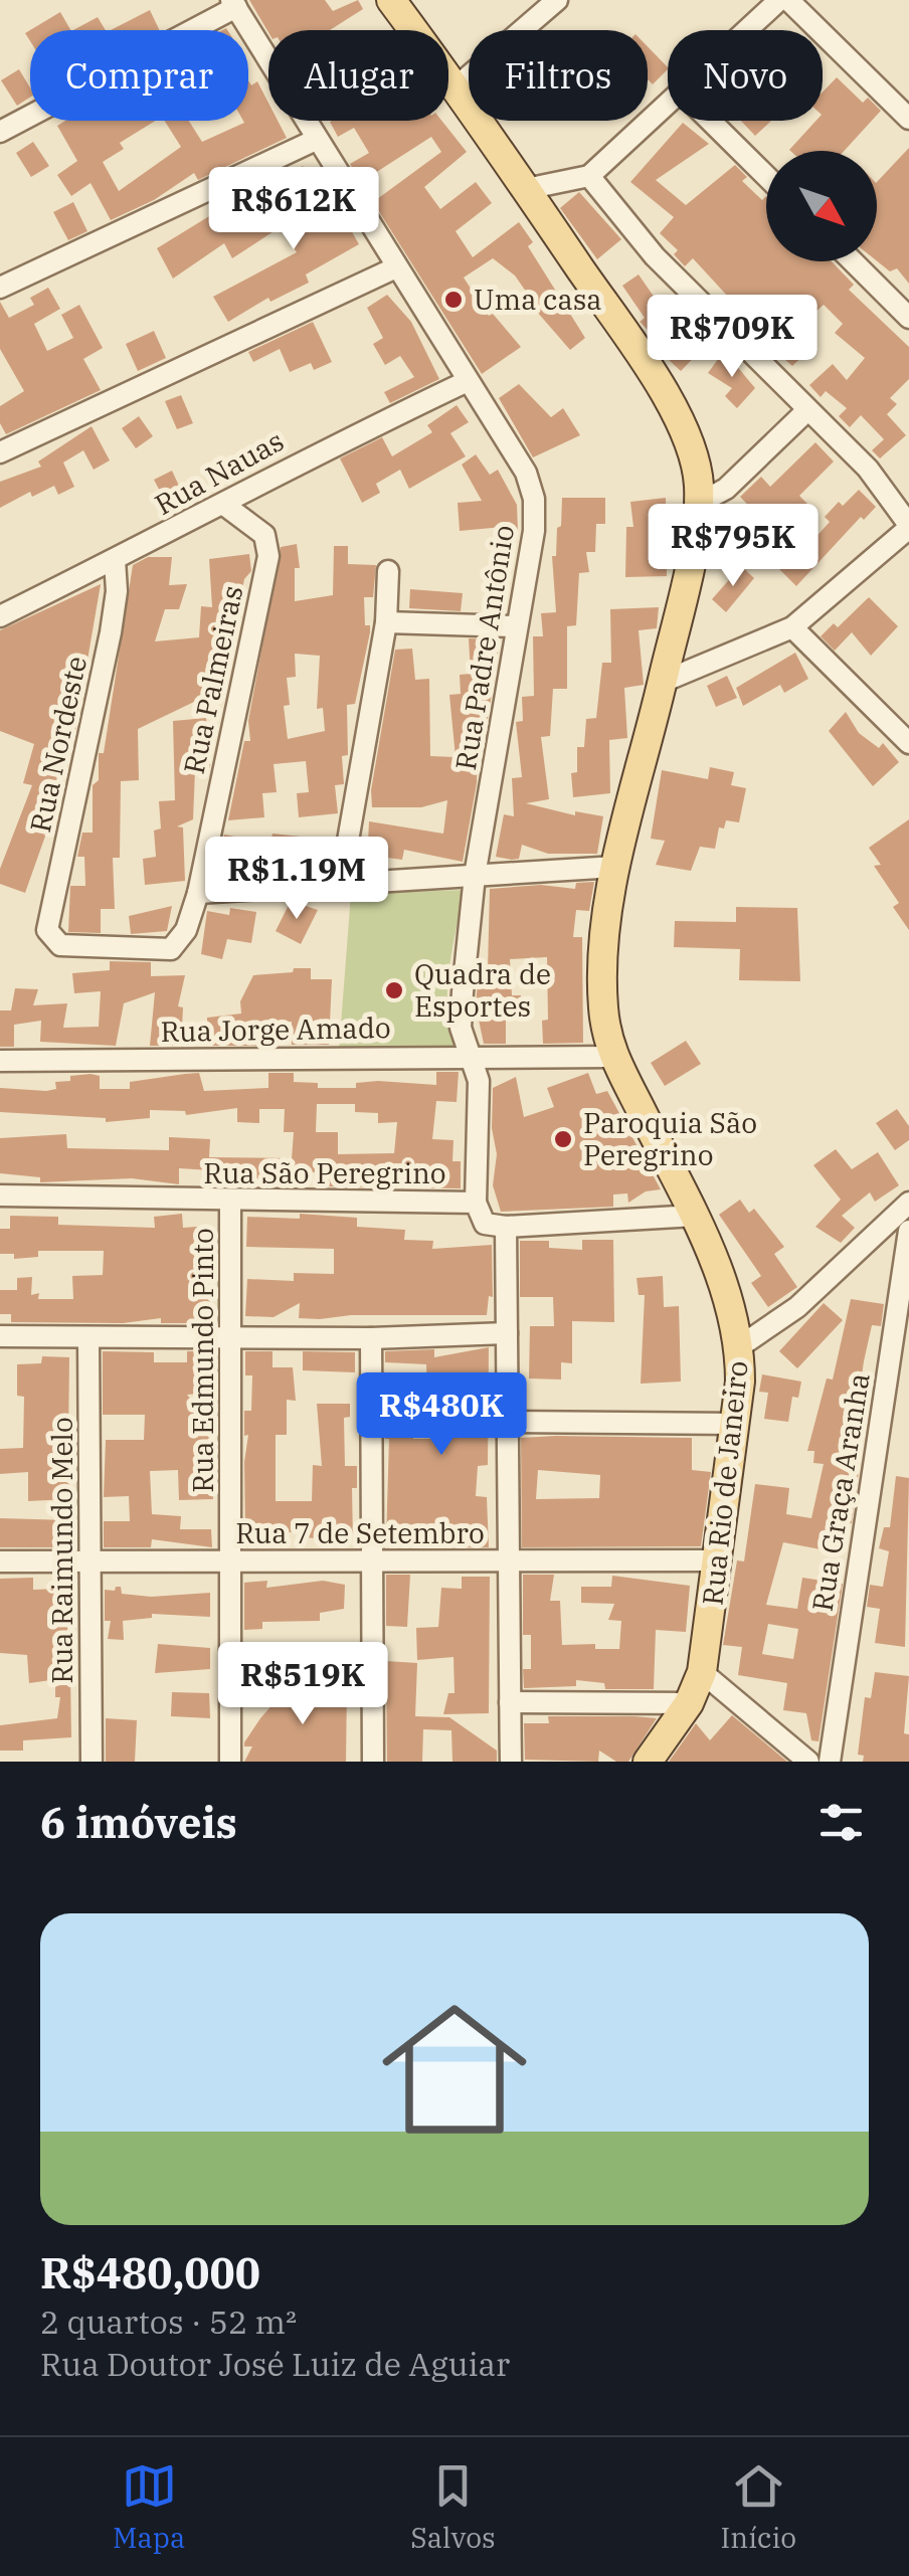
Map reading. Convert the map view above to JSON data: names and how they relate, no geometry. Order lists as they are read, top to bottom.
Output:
{
  "streets": {
    "main road": ["Rua Rio de Janeiro"],
    "street": [
      "Rua Nauas",
      "Rua Padre Antônio",
      "Rua Palmeiras",
      "Rua Nordeste",
      "Rua Jorge Amado",
      "Rua São Peregrino",
      "Rua Edmundo Pinto",
      "Rua Graça Aranha",
      "Rua 7 de Setembro",
      "Rua Raimundo Melo"
    ]
  },
  "crossings": [
    ["Rua Nauas", "Rua Padre Antônio"],
    ["Rua Nauas", "Rua Palmeiras"],
    ["Rua Nauas", "Rua Nordeste"],
    ["Rua Padre Antônio", "Rua Jorge Amado"],
    ["Rua Padre Antônio", "Rua São Peregrino"],
    ["Rua Palmeiras", "Rua Nordeste"],
    ["Rua Jorge Amado", "Rua Rio de Janeiro"],
    ["Rua São Peregrino", "Rua Edmundo Pinto"],
    ["Rua Edmundo Pinto", "Rua 7 de Setembro"],
    ["Rua Rio de Janeiro", "Rua 7 de Setembro"],
    ["Rua 7 de Setembro", "Rua Raimundo Melo"]
  ],
  "places": ["Uma casa", "Quadra de Esportes", "Paroquia São Peregrino"],
  "north": "bottom right",
  "page": {
    "chip": [
      "Comprar",
      "Alugar",
      "Filtros",
      "Novo"
    ],
    "price": [
      "R$612K",
      "R$709K",
      "R$795K",
      "R$1.19M",
      "R$480K",
      "R$519K"
    ],
    "heading": "6 imóveis",
    "list": [
      {
        "name": "R$480,000",
        "note": "2 quartos · 52 m² · Rua Doutor José Luiz de Aguiar"
      }
    ],
    "tabs": ["Mapa", "Salvos", "Início"]
  }
}
